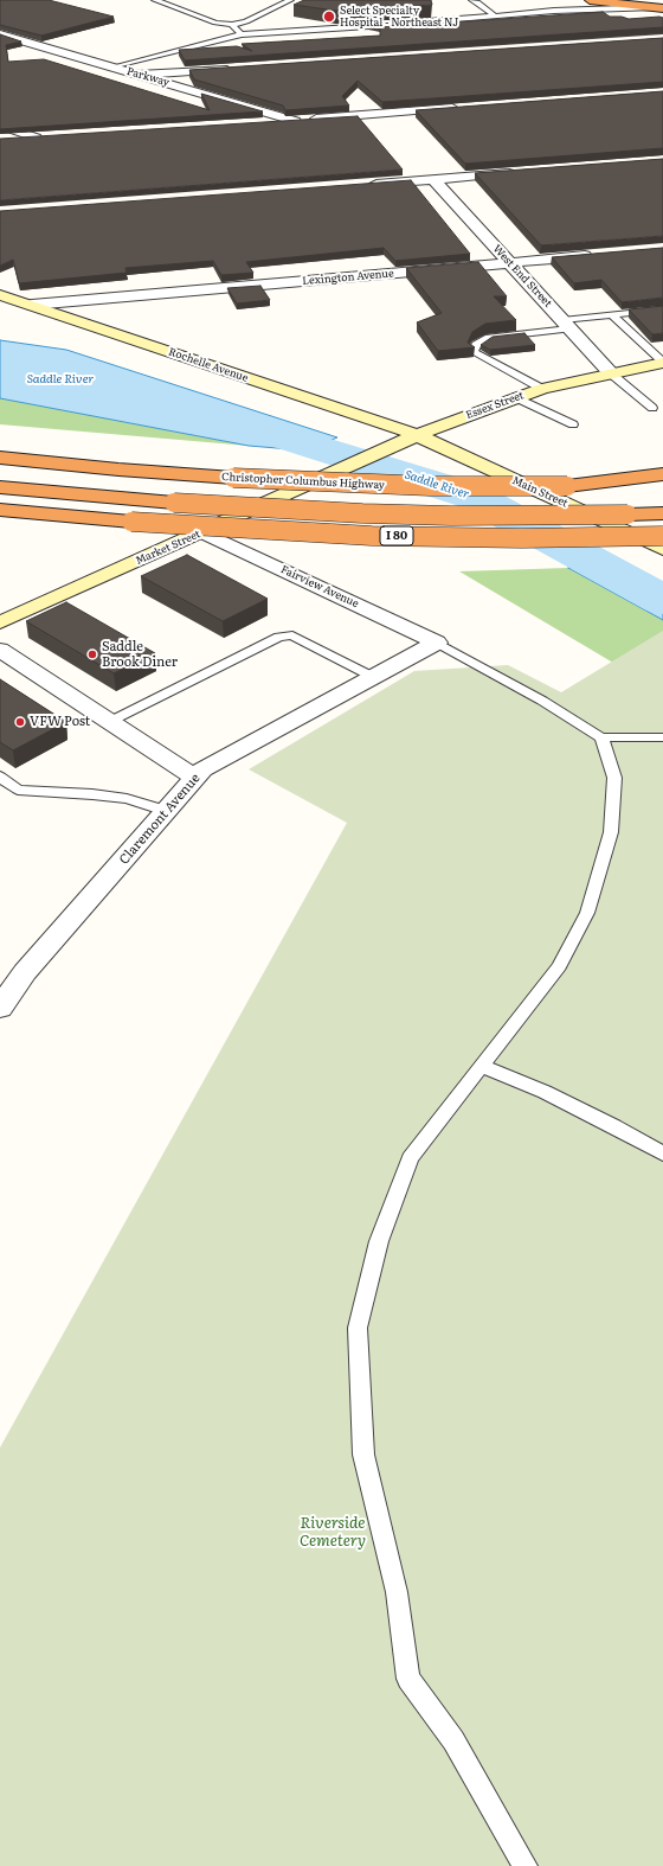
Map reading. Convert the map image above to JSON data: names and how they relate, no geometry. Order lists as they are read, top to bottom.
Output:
{
  "streets": {
    "highway": ["Christopher Columbus Highway", "I 80"],
    "street": [
      "Parkway",
      "West End Street",
      "Lexington Avenue",
      "Rochelle Avenue",
      "Essex Street",
      "Main Street",
      "Market Street",
      "Fairview Avenue",
      "Claremont Avenue"
    ]
  },
  "crossings": [
    ["West End Street", "Lexington Avenue"],
    ["West End Street", "Essex Street"],
    ["Lexington Avenue", "Rochelle Avenue"],
    ["Rochelle Avenue", "Essex Street"],
    ["Rochelle Avenue", "Main Street"],
    ["Essex Street", "Main Street"],
    ["Essex Street", "Market Street"],
    ["Market Street", "Fairview Avenue"],
    ["Fairview Avenue", "Claremont Avenue"]
  ],
  "water": ["Saddle River"],
  "parks": ["Riverside Cemetery"],
  "places": ["Select Specialty Hospital - Northeast NJ", "Saddle Brook Diner", "VFW Post"]
}
